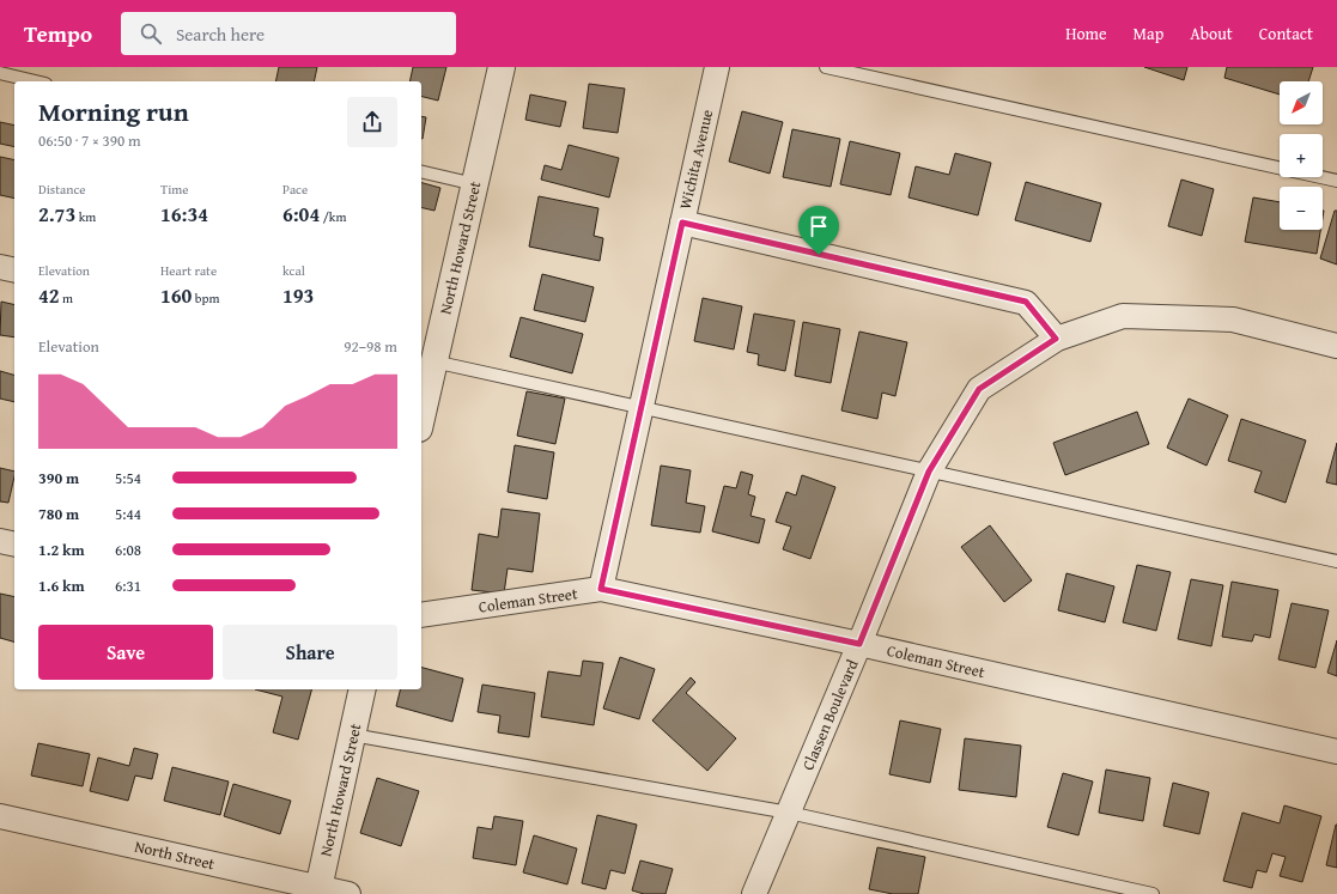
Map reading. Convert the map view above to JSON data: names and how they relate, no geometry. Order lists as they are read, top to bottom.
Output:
{
  "streets": {
    "street": [
      "Wichita Avenue",
      "North Howard Street",
      "Coleman Street",
      "Classen Boulevard",
      "North Street"
    ]
  },
  "crossings": [
    ["Wichita Avenue", "Coleman Street"],
    ["North Howard Street", "North Street"],
    ["Coleman Street", "Classen Boulevard"]
  ],
  "north": "bottom left",
  "page": {
    "header": "Tempo",
    "search": "Search here",
    "nav": [
      "Home",
      "Map",
      "About",
      "Contact"
    ],
    "map_buttons": ["+", "−"],
    "heading": ["Morning run", "06:50 · 7 × 390 m"],
    "stats": [
      ["Distance", "2.73 km"],
      ["Time", "16:34"],
      ["Pace", "6:04 /km"],
      ["Elevation", "42 m"],
      ["Heart rate", "160 bpm"],
      ["kcal", "193"]
    ],
    "chart": ["Elevation", "92–98 m"],
    "list": [
      {
        "name": "390 m",
        "note": "5:54"
      },
      {
        "name": "780 m",
        "note": "5:44"
      },
      {
        "name": "1.2 km",
        "note": "6:08"
      },
      {
        "name": "1.6 km",
        "note": "6:31"
      }
    ],
    "buttons": ["Save", "Share"]
  }
}
